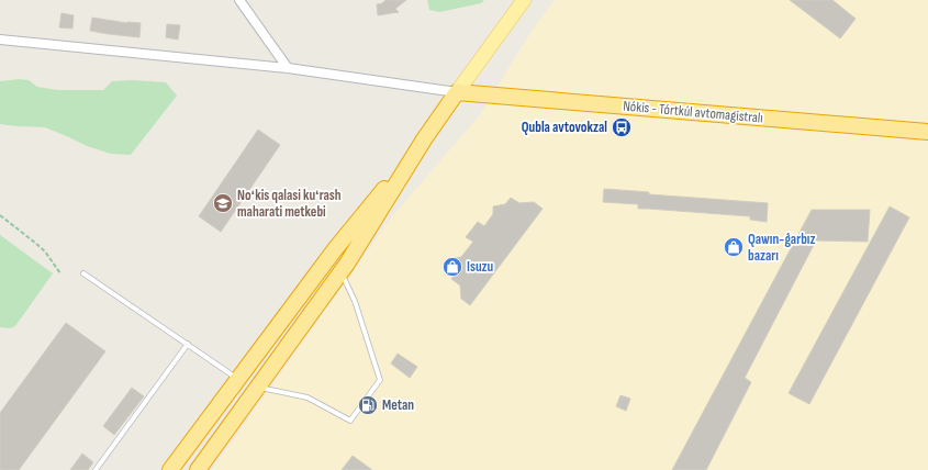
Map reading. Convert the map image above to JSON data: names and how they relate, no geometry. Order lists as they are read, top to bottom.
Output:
{
  "streets": {
    "highway": ["Nókis - Tórtkúl avtomagistralı"]
  },
  "places": {
    "bus stop": ["Qubla avtovokzal"],
    "school or university": ["Noʻkis qalasi kuʻrash maharati metkebi"],
    "shop": ["Qawın-ǵarbız bazarı", "Isuzu"],
    "fuel station": ["Metan"]
  }
}
